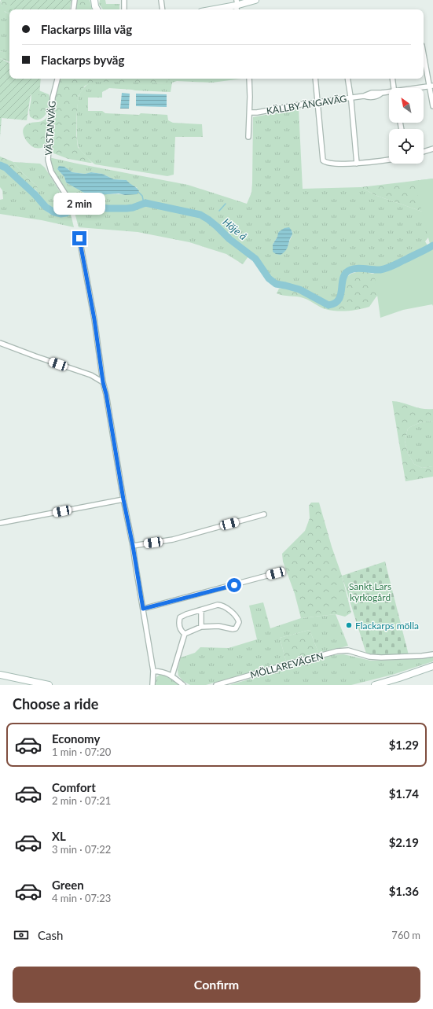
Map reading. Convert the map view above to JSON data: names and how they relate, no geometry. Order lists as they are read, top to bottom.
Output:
{
  "streets": {
    "street": ["KÄLLBY ÄNGAVÄG", "VÄSTANVÄG", "MÖLLAREVÄGEN"]
  },
  "water": ["Höje å"],
  "parks": ["Sankt Lars kyrkogård"],
  "places": ["Flackarps mölla"],
  "north": "top left",
  "page": {
    "banner": ["Flackarps lilla väg", "Flackarps byväg"],
    "bubble": "2 min",
    "heading": "Choose a ride",
    "list": [
      {
        "name": "Economy",
        "note": "1 min · 07:20",
        "value": "$1.29"
      },
      {
        "name": "Comfort",
        "note": "2 min · 07:21",
        "value": "$1.74"
      },
      {
        "name": "XL",
        "note": "3 min · 07:22",
        "value": "$2.19"
      },
      {
        "name": "Green",
        "note": "4 min · 07:23",
        "value": "$1.36"
      }
    ],
    "pay": ["Cash", "760 m"],
    "buttons": "Confirm"
  }
}
